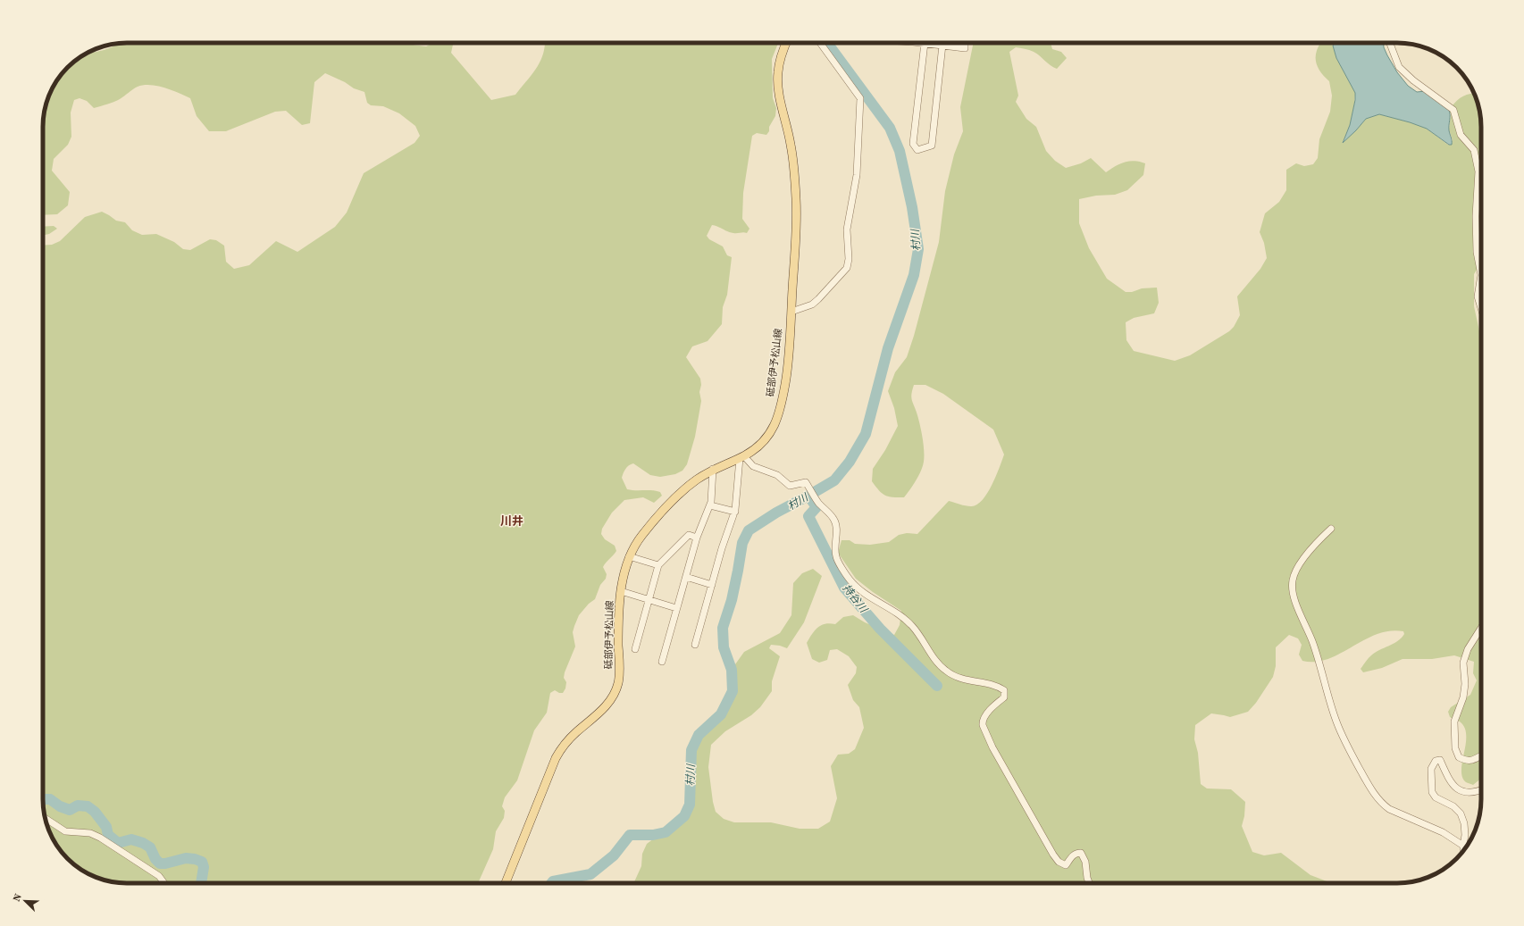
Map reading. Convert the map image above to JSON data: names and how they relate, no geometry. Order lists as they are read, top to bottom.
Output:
{
  "streets": {
    "main road": ["砥部伊予松山線"]
  },
  "districts": ["川井"],
  "water": ["村川", "持谷川"],
  "north": "top left"
}
